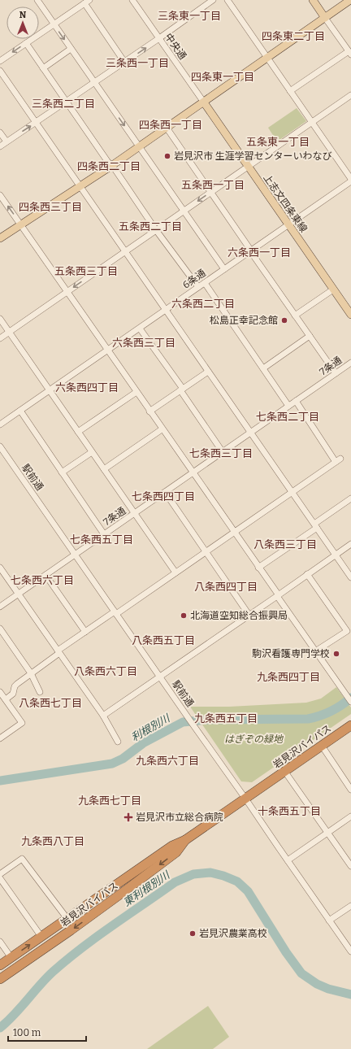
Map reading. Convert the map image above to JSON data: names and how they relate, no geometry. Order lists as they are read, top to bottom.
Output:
{
  "streets": {
    "highway": ["岩見沢バイパス"],
    "main road": ["上志文四条東線"],
    "street": [
      "中央通",
      "6条通",
      "7条通",
      "駅前通"
    ]
  },
  "crossings": [
    ["中央通", "上志文四条東線"],
    ["上志文四条東線", "6条通"],
    ["7条通", "駅前通"],
    ["駅前通", "岩見沢バイパス"]
  ],
  "districts": [
    "三条東一丁目",
    "四条東二丁目",
    "三条西一丁目",
    "四条東一丁目",
    "三条西二丁目",
    "四条西一丁目",
    "五条東一丁目",
    "四条西二丁目",
    "五条西一丁目",
    "四条西三丁目",
    "五条西二丁目",
    "六条西一丁目",
    "五条西三丁目",
    "六条西二丁目",
    "六条西三丁目",
    "六条西四丁目",
    "七条西二丁目",
    "七条西三丁目",
    "七条西四丁目",
    "七条西五丁目",
    "八条西三丁目",
    "七条西六丁目",
    "八条西四丁目",
    "八条西五丁目",
    "八条西六丁目",
    "九条西四丁目",
    "八条西七丁目",
    "九条西五丁目",
    "九条西六丁目",
    "九条西七丁目",
    "十条西五丁目",
    "九条西八丁目"
  ],
  "water": ["利根別川", "東利根別川"],
  "parks": ["はぎぞの緑地"],
  "places": {
    "other": [
      "岩見沢市 生涯学習センターいわなび",
      "松島正幸記念館",
      "北海道空知総合振興局",
      "駒沢看護専門学校",
      "岩見沢農業高校"
    ],
    "health": ["岩見沢市立総合病院"]
  },
  "scale_bar": "100 m",
  "north": "top"
}
